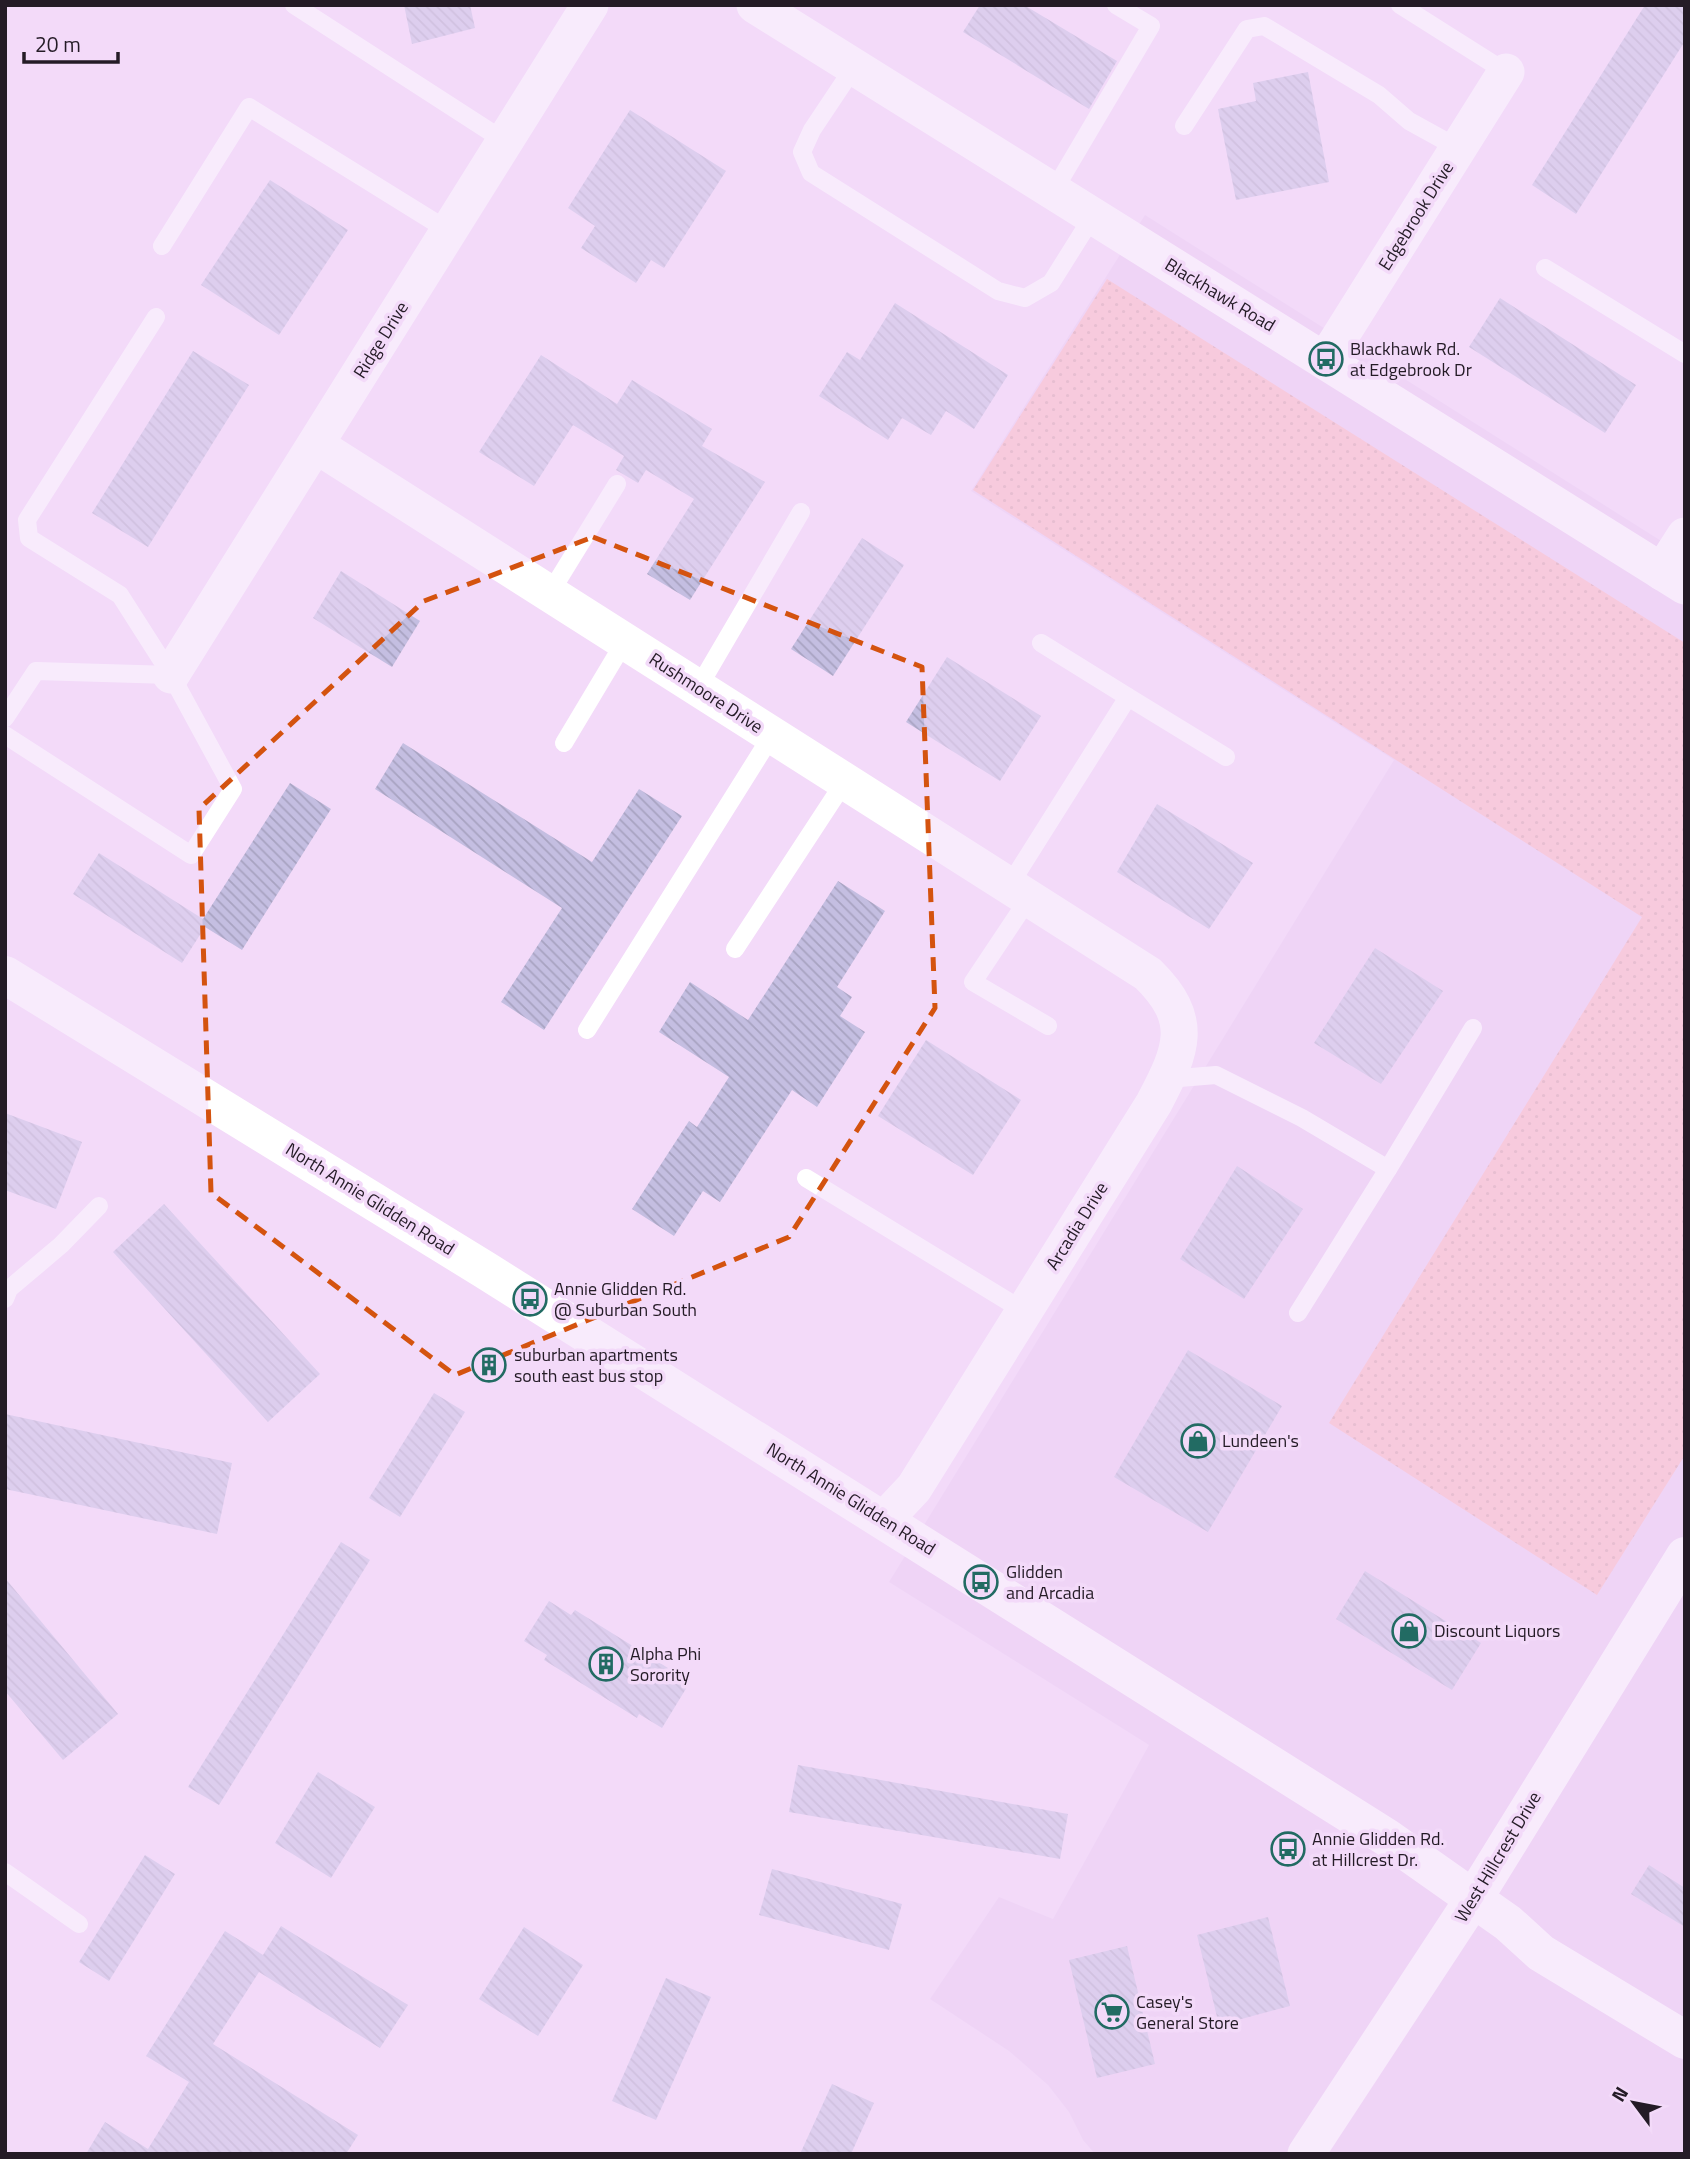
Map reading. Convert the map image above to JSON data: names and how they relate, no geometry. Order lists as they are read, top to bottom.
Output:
{
  "streets": {
    "main road": ["North Annie Glidden Road", "West Hillcrest Drive"],
    "street": [
      "Edgebrook Drive",
      "Blackhawk Road",
      "Ridge Drive",
      "Rushmoore Drive",
      "Arcadia Drive"
    ]
  },
  "crossings": [
    ["Edgebrook Drive", "Blackhawk Road"],
    ["Ridge Drive", "Rushmoore Drive"],
    ["Rushmoore Drive", "Arcadia Drive"],
    ["North Annie Glidden Road", "Arcadia Drive"],
    ["North Annie Glidden Road", "West Hillcrest Drive"]
  ],
  "places": {
    "bus stop": [
      "Blackhawk Rd. at Edgebrook Dr",
      "Annie Glidden Rd. @ Suburban South",
      "Glidden and Arcadia",
      "Annie Glidden Rd. at Hillcrest Dr."
    ],
    "building": ["suburban apartments south east bus stop", "Alpha Phi Sorority"],
    "shop": ["Lundeen's", "Discount Liquors"],
    "supermarket": ["Casey's General Store"]
  },
  "scale_bar": "20 m",
  "north": "top left"
}
